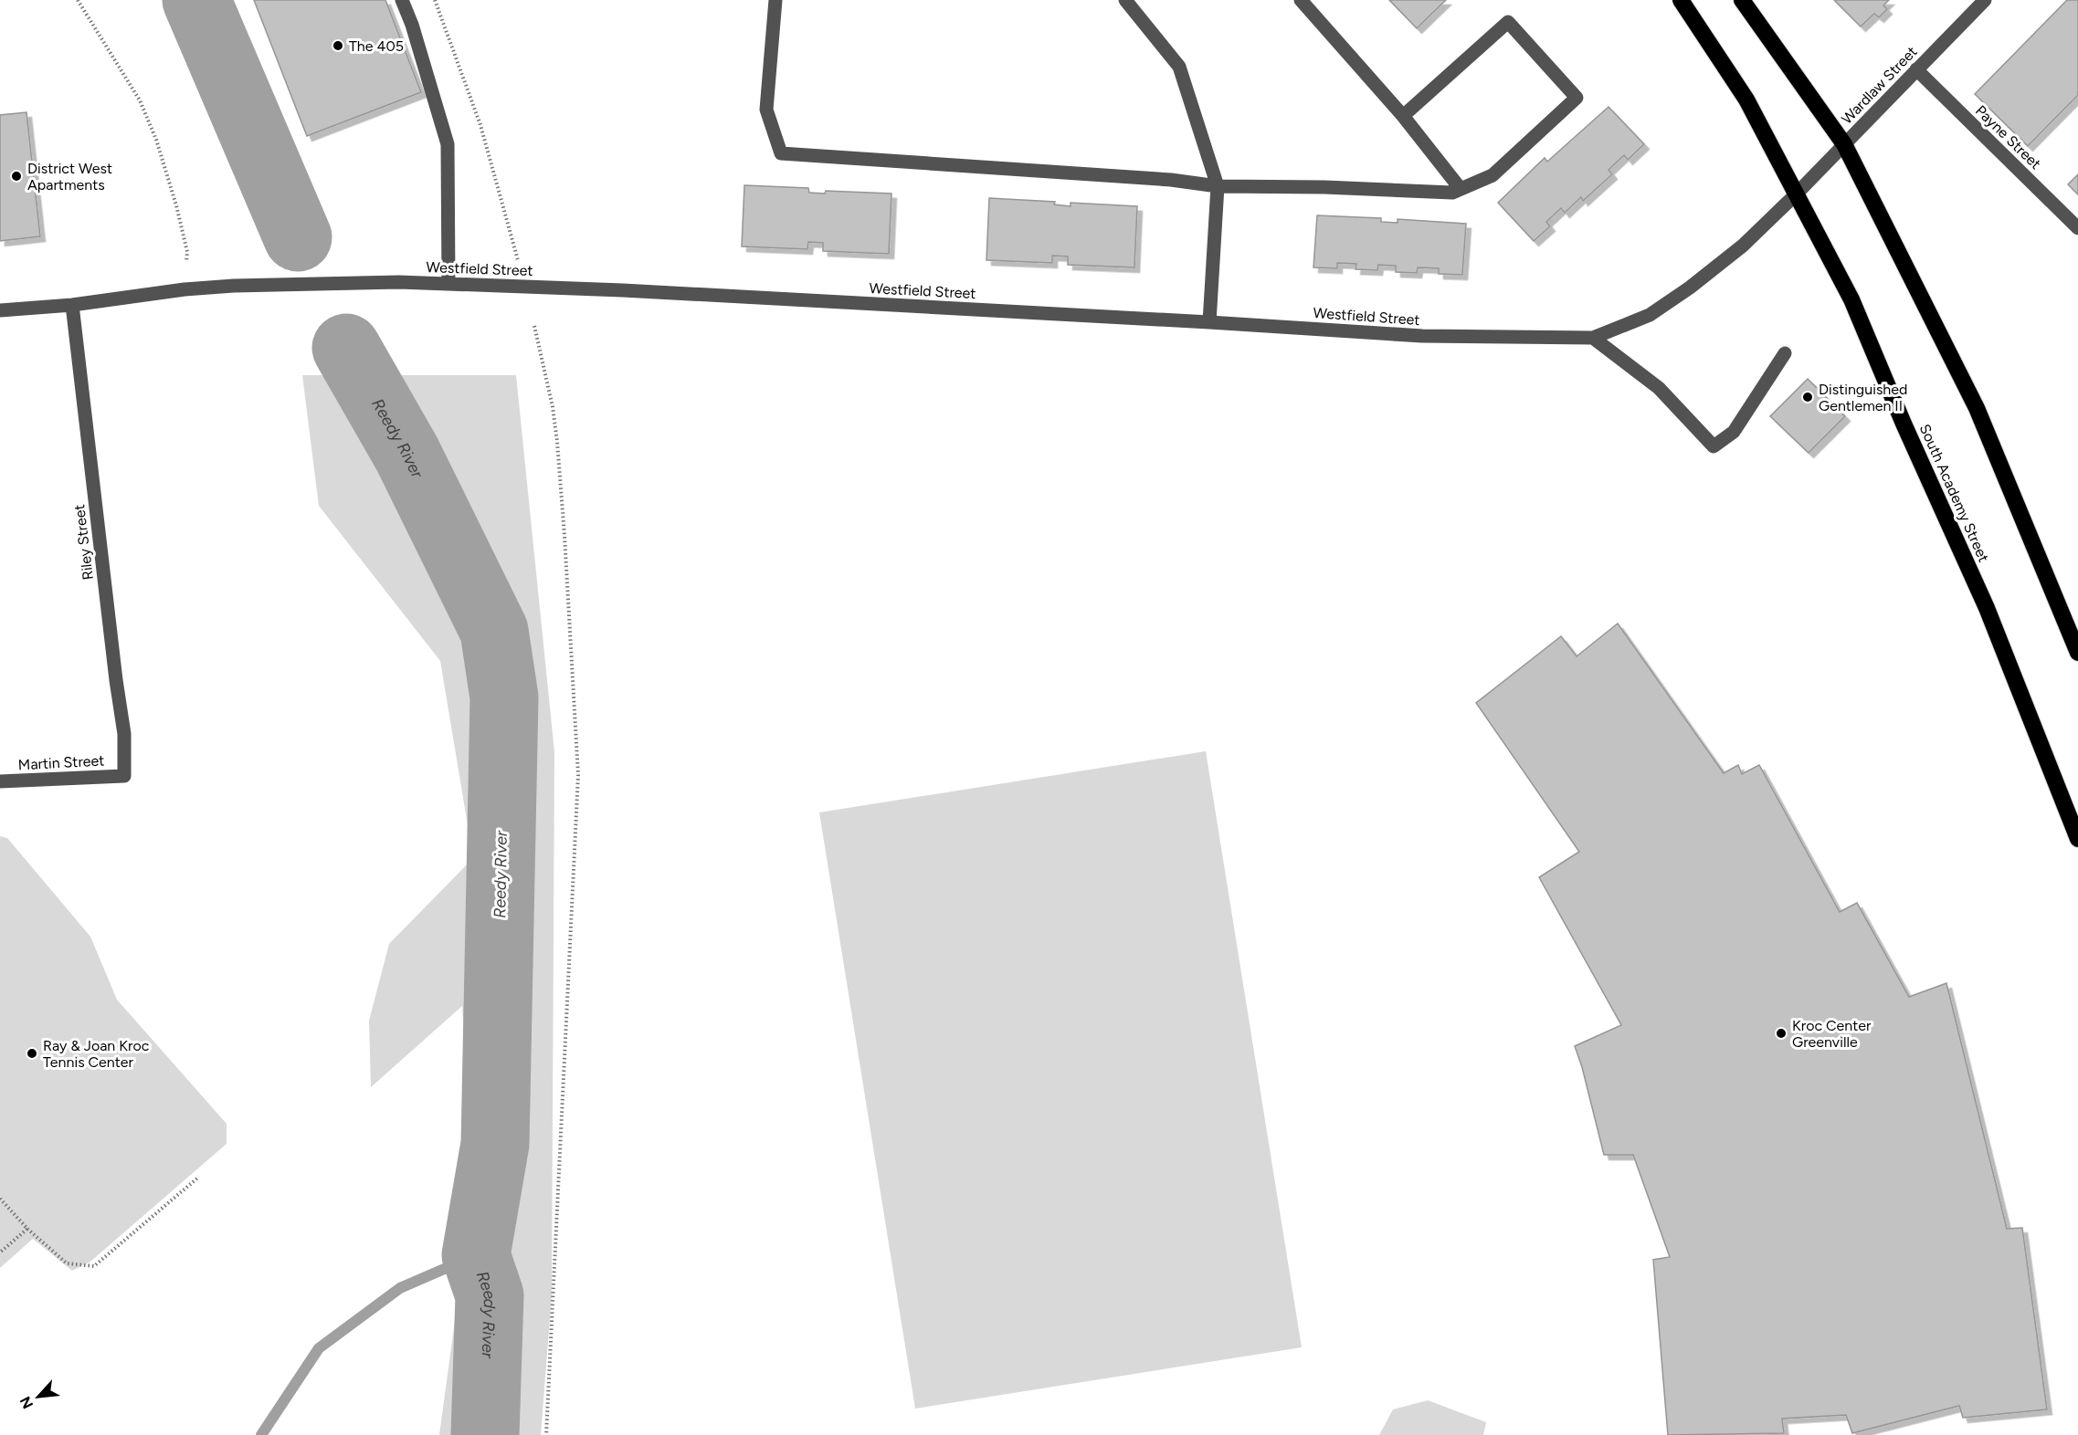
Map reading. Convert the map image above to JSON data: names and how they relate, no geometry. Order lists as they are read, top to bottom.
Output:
{
  "streets": {
    "highway": ["South Academy Street"],
    "street": [
      "Wardlaw Street",
      "Payne Street",
      "Westfield Street",
      "Riley Street",
      "Martin Street"
    ]
  },
  "crossings": [
    ["Wardlaw Street", "Payne Street"],
    ["Wardlaw Street", "Westfield Street"],
    ["Wardlaw Street", "South Academy Street"],
    ["Westfield Street", "South Academy Street"],
    ["Westfield Street", "Riley Street"],
    ["Riley Street", "Martin Street"]
  ],
  "water": ["Reedy River"],
  "places": [
    "The 405",
    "District West Apartments",
    "Distinguished Gentlemen II",
    "Kroc Center Greenville",
    "Ray & Joan Kroc Tennis Center"
  ],
  "north": "bottom left"
}
